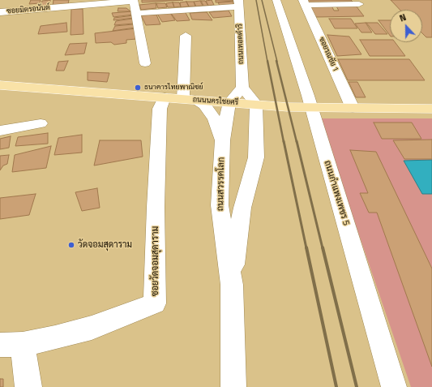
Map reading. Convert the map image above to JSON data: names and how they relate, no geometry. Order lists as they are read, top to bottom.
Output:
{
  "streets": {
    "main road": ["ถนนนครไชยศรี"],
    "street": [
      "ซอยมิตรอนันต์",
      "ถนนเทอดดำริ",
      "ซอยรณชัย 1",
      "ถนนสวรรคโลก",
      "ถนนกำแพงเพชร 5",
      "ซอยวัดจอมสุดาราม"
    ]
  },
  "crossings": [
    ["ซอยรณชัย 1", "ถนนนครไชยศรี"],
    ["ถนนนครไชยศรี", "ถนนสวรรคโลก"],
    ["ถนนนครไชยศรี", "ถนนกำแพงเพชร 5"],
    ["ถนนนครไชยศรี", "ซอยวัดจอมสุดาราม"]
  ],
  "places": ["ธนาคารไทยพาณิชย์", "วัดจอมสุดาราม"],
  "north": "top"
}
